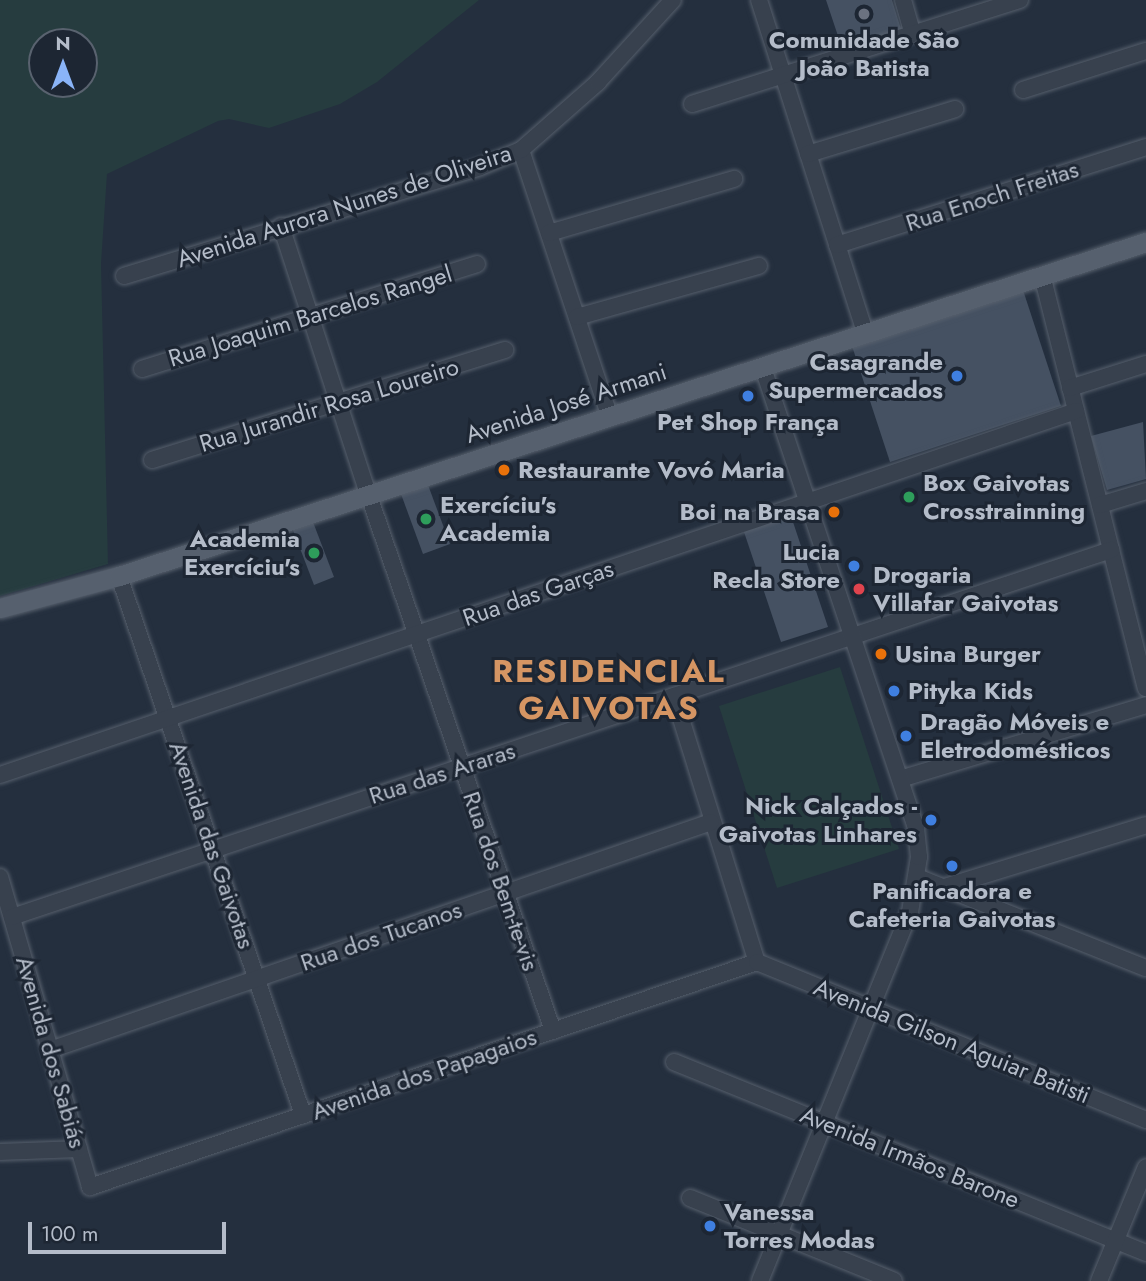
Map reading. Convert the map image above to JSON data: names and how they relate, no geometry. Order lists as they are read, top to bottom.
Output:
{
  "streets": {
    "main road": ["Avenida José Armani"],
    "street": [
      "Rua Enoch Freitas",
      "Avenida Aurora Nunes de Oliveira",
      "Rua Joaquim Barcelos Rangel",
      "Rua Jurandir Rosa Loureiro",
      "Rua das Garças",
      "Rua das Araras",
      "Avenida das Gaivotas",
      "Rua dos Bem-te-vis",
      "Rua dos Tucanos",
      "Avenida Gilson Aguiar Batisti",
      "Avenida dos Sabiás",
      "Avenida dos Papagaios",
      "Avenida Irmãos Barone"
    ]
  },
  "crossings": [
    ["Avenida Aurora Nunes de Oliveira", "Rua dos Bem-te-vis"],
    ["Rua Joaquim Barcelos Rangel", "Rua dos Bem-te-vis"],
    ["Avenida José Armani", "Avenida das Gaivotas"],
    ["Avenida José Armani", "Rua dos Bem-te-vis"],
    ["Rua Jurandir Rosa Loureiro", "Rua dos Bem-te-vis"],
    ["Rua das Garças", "Avenida das Gaivotas"],
    ["Rua das Garças", "Rua dos Bem-te-vis"],
    ["Rua das Araras", "Avenida das Gaivotas"],
    ["Rua das Araras", "Rua dos Bem-te-vis"],
    ["Rua das Araras", "Avenida dos Sabiás"],
    ["Avenida das Gaivotas", "Rua dos Tucanos"],
    ["Avenida das Gaivotas", "Avenida dos Papagaios"],
    ["Rua dos Bem-te-vis", "Rua dos Tucanos"],
    ["Rua dos Bem-te-vis", "Avenida dos Papagaios"],
    ["Rua dos Tucanos", "Avenida dos Sabiás"],
    ["Avenida Gilson Aguiar Batisti", "Avenida dos Papagaios"],
    ["Avenida dos Sabiás", "Avenida dos Papagaios"]
  ],
  "districts": ["RESIDENCIAL GAIVOTAS"],
  "places": [
    "Comunidade São João Batista",
    "Casagrande Supermercados",
    "Pet Shop França",
    "Restaurante Vovó Maria",
    "Box Gaivotas Crosstrainning",
    "Boi na Brasa",
    "Exercíciu's Academia",
    "Academia Exercíciu's",
    "Lucia Recla Store",
    "Drogaria Villafar Gaivotas",
    "Usina Burger",
    "Pityka Kids",
    "Dragão Móveis e Eletrodomésticos",
    "Nick Calçados - Gaivotas Linhares",
    "Panificadora e Cafeteria Gaivotas",
    "Vanessa Torres Modas"
  ],
  "scale_bar": "100 m",
  "north": "top"
}
